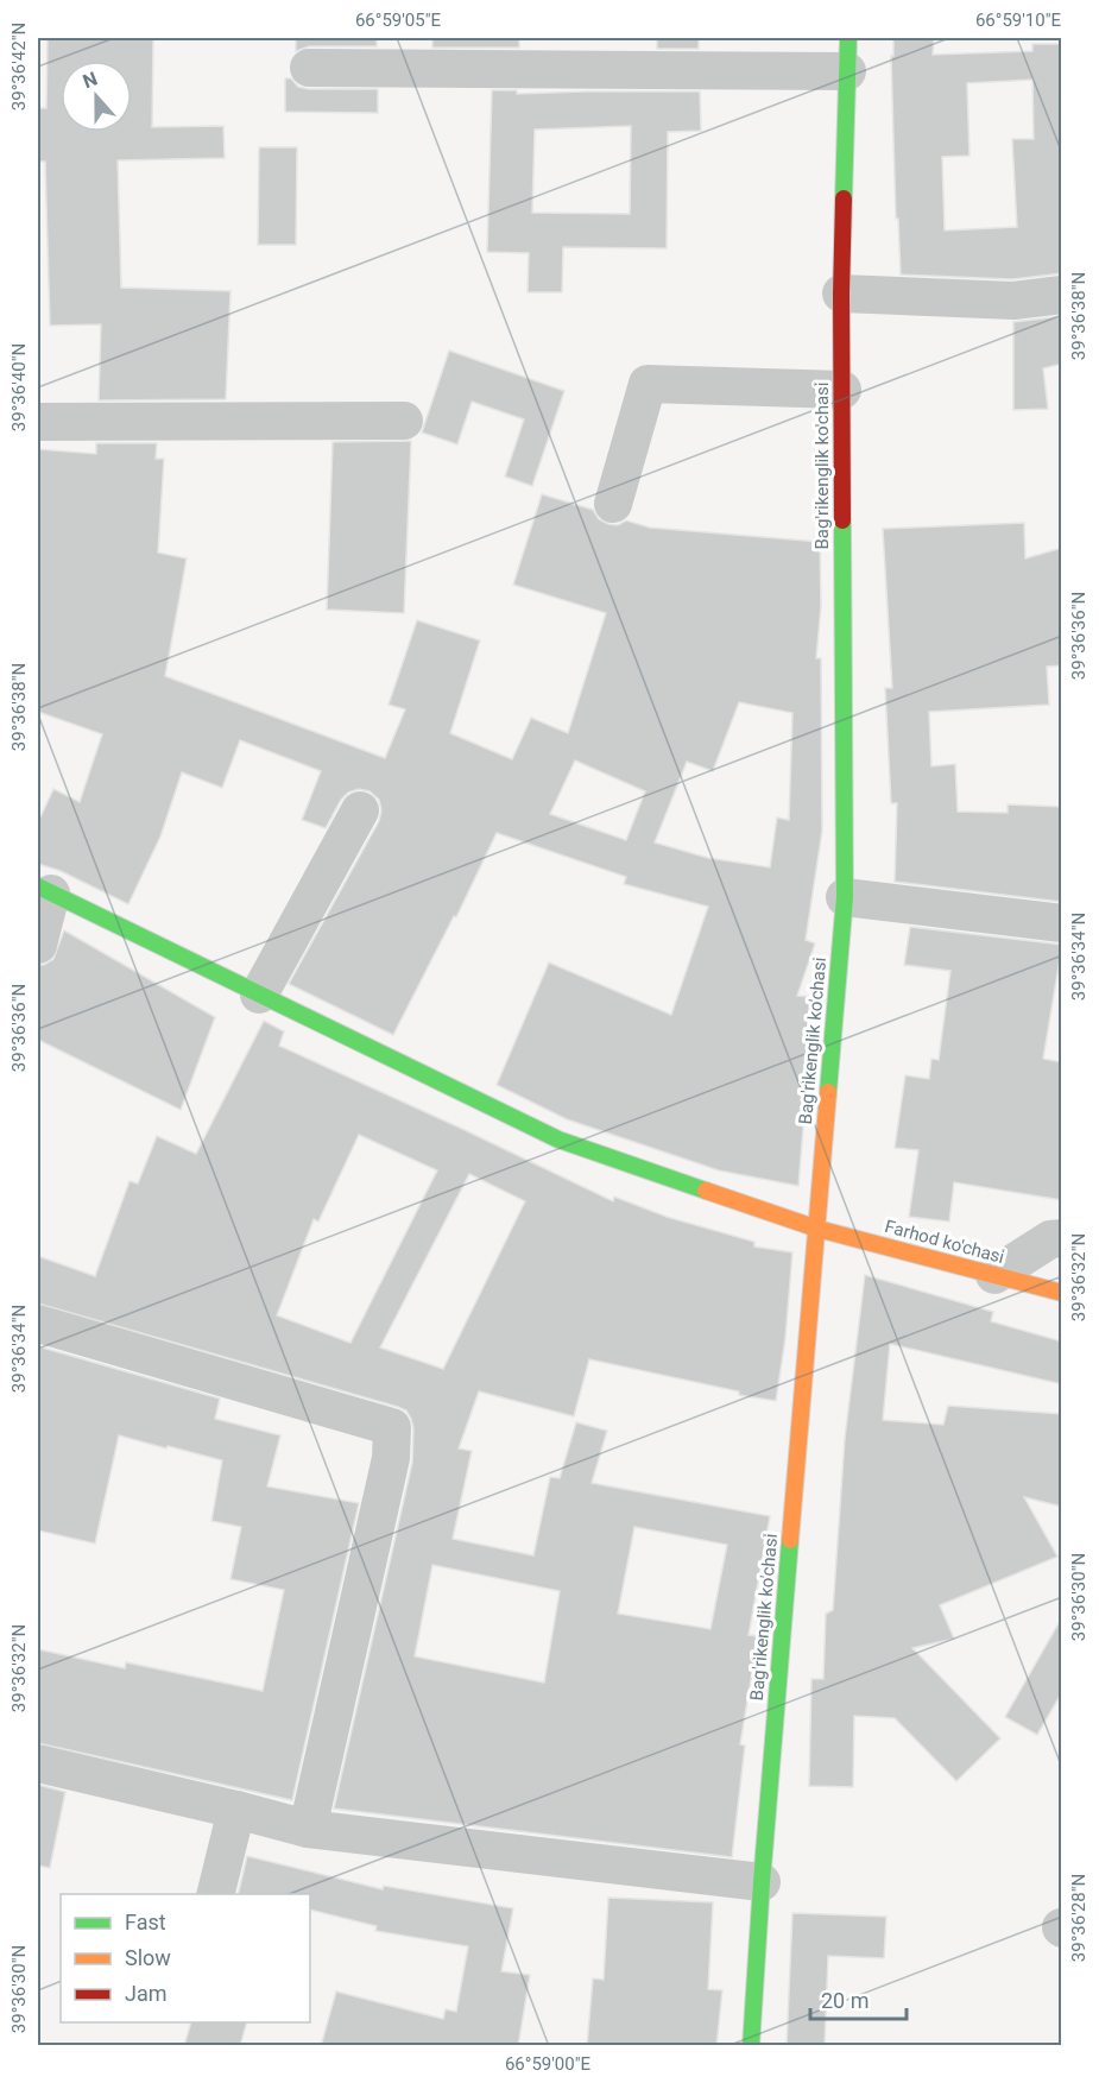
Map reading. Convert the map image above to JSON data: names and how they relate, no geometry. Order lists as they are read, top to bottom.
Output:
{
  "streets": {
    "main road": ["Bag'rikenglik ko'chasi", "Farhod ko'chasi"]
  },
  "crossings": [
    ["Bag'rikenglik ko'chasi", "Farhod ko'chasi"]
  ],
  "legend": ["Fast", "Slow", "Jam"],
  "scale_bar": "20 m",
  "north": "top",
  "coordinates": [
    "66°59'05\"E",
    "66°59'10\"E",
    "39°36'42\"N",
    "39°36'38\"N",
    "39°36'40\"N",
    "39°36'36\"N",
    "39°36'34\"N",
    "39°36'32\"N",
    "39°36'30\"N",
    "39°36'28\"N",
    "66°59'00\"E"
  ]
}
